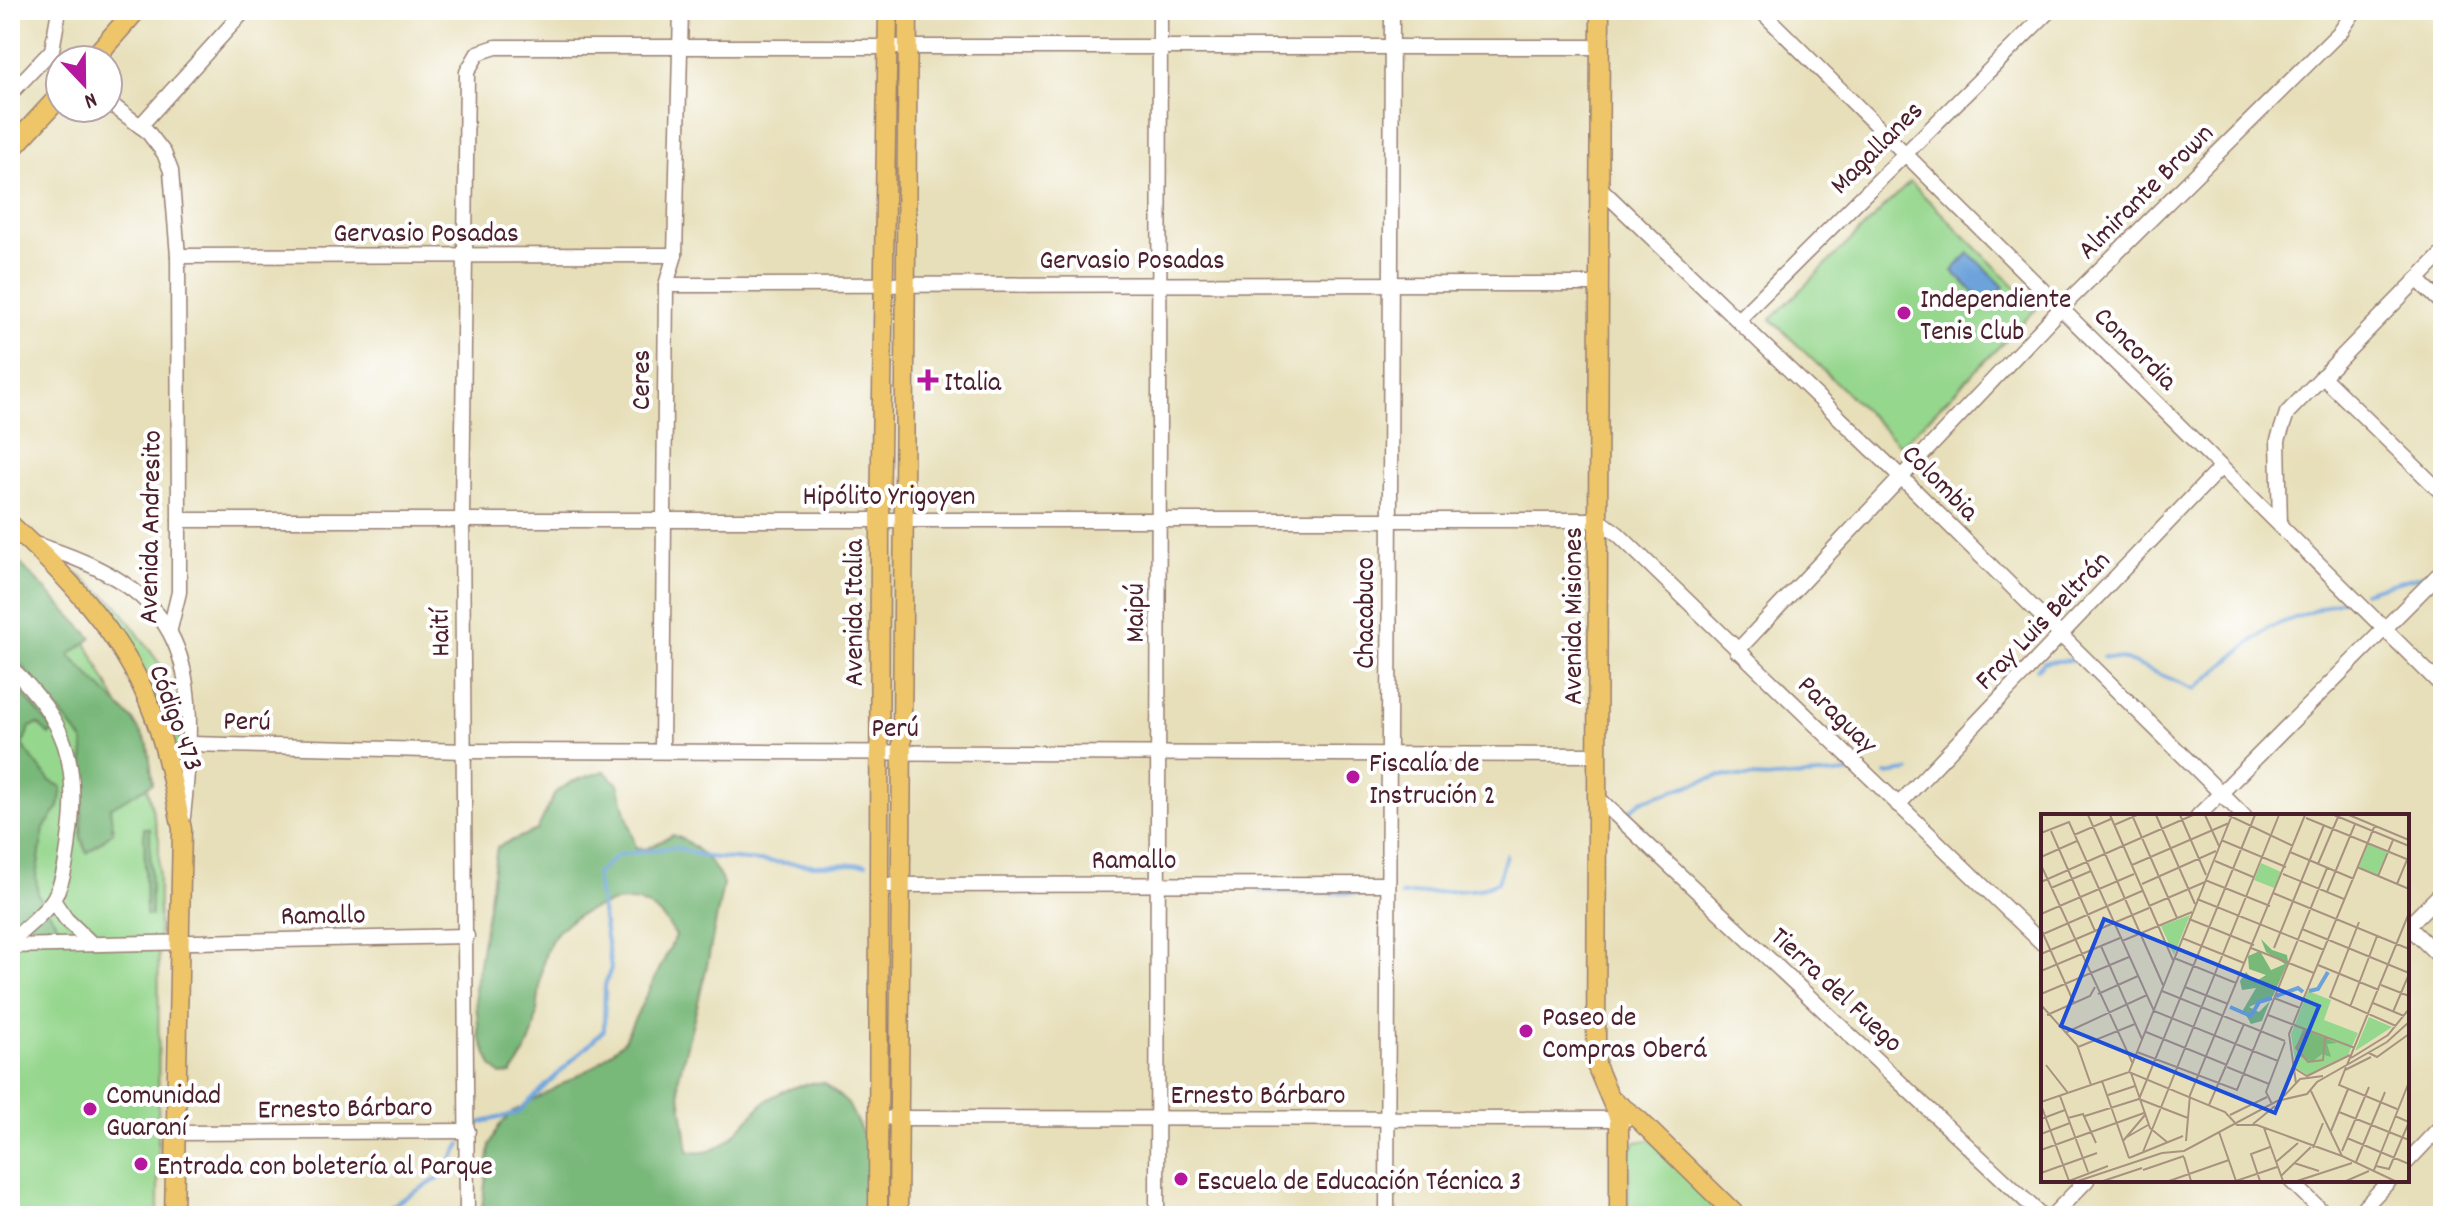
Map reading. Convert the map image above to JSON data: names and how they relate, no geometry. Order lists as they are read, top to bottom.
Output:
{
  "streets": {
    "main road": [
      "Avenida Andresito",
      "Avenida Italia",
      "Avenida Misiones",
      "Código 473"
    ],
    "street": [
      "Magallanes",
      "Almirante Brown",
      "Gervasio Posadas",
      "Concordia",
      "Ceres",
      "Colombia",
      "Hipólito Yrigoyen",
      "Maipú",
      "Chacabuco",
      "Fray Luis Beltrán",
      "Haití",
      "Paraguay",
      "Perú",
      "Ramallo",
      "Tierra del Fuego",
      "Ernesto Bárbaro"
    ]
  },
  "crossings": [
    ["Magallanes", "Concordia"],
    ["Magallanes", "Colombia"],
    ["Almirante Brown", "Concordia"],
    ["Almirante Brown", "Colombia"],
    ["Almirante Brown", "Paraguay"],
    ["Gervasio Posadas", "Ceres"],
    ["Gervasio Posadas", "Avenida Andresito"],
    ["Gervasio Posadas", "Avenida Italia"],
    ["Gervasio Posadas", "Maipú"],
    ["Gervasio Posadas", "Chacabuco"],
    ["Gervasio Posadas", "Avenida Misiones"],
    ["Gervasio Posadas", "Haití"],
    ["Concordia", "Fray Luis Beltrán"],
    ["Ceres", "Hipólito Yrigoyen"],
    ["Ceres", "Haití"],
    ["Ceres", "Perú"],
    ["Colombia", "Avenida Misiones"],
    ["Colombia", "Fray Luis Beltrán"],
    ["Hipólito Yrigoyen", "Avenida Andresito"],
    ["Hipólito Yrigoyen", "Avenida Italia"],
    ["Hipólito Yrigoyen", "Maipú"],
    ["Hipólito Yrigoyen", "Chacabuco"],
    ["Hipólito Yrigoyen", "Avenida Misiones"],
    ["Hipólito Yrigoyen", "Haití"],
    ["Hipólito Yrigoyen", "Paraguay"],
    ["Avenida Andresito", "Código 473"],
    ["Avenida Andresito", "Perú"],
    ["Avenida Andresito", "Ramallo"],
    ["Avenida Andresito", "Ernesto Bárbaro"],
    ["Avenida Italia", "Perú"],
    ["Avenida Italia", "Ramallo"],
    ["Avenida Italia", "Ernesto Bárbaro"],
    ["Maipú", "Perú"],
    ["Maipú", "Ramallo"],
    ["Maipú", "Ernesto Bárbaro"],
    ["Chacabuco", "Perú"],
    ["Chacabuco", "Ramallo"],
    ["Chacabuco", "Ernesto Bárbaro"],
    ["Avenida Misiones", "Paraguay"],
    ["Avenida Misiones", "Perú"],
    ["Avenida Misiones", "Tierra del Fuego"],
    ["Avenida Misiones", "Ernesto Bárbaro"],
    ["Fray Luis Beltrán", "Paraguay"],
    ["Haití", "Perú"],
    ["Haití", "Ramallo"],
    ["Haití", "Ernesto Bárbaro"]
  ],
  "places": {
    "other": [
      "Independiente Tenis Club",
      "Fiscalía de Instrución 2",
      "Paseo de Compras Oberá",
      "Comunidad Guaraní",
      "Entrada con boletería al Parque",
      "Escuela de Educación Técnica 3"
    ],
    "health": ["Italia"]
  },
  "north": "bottom"
}
